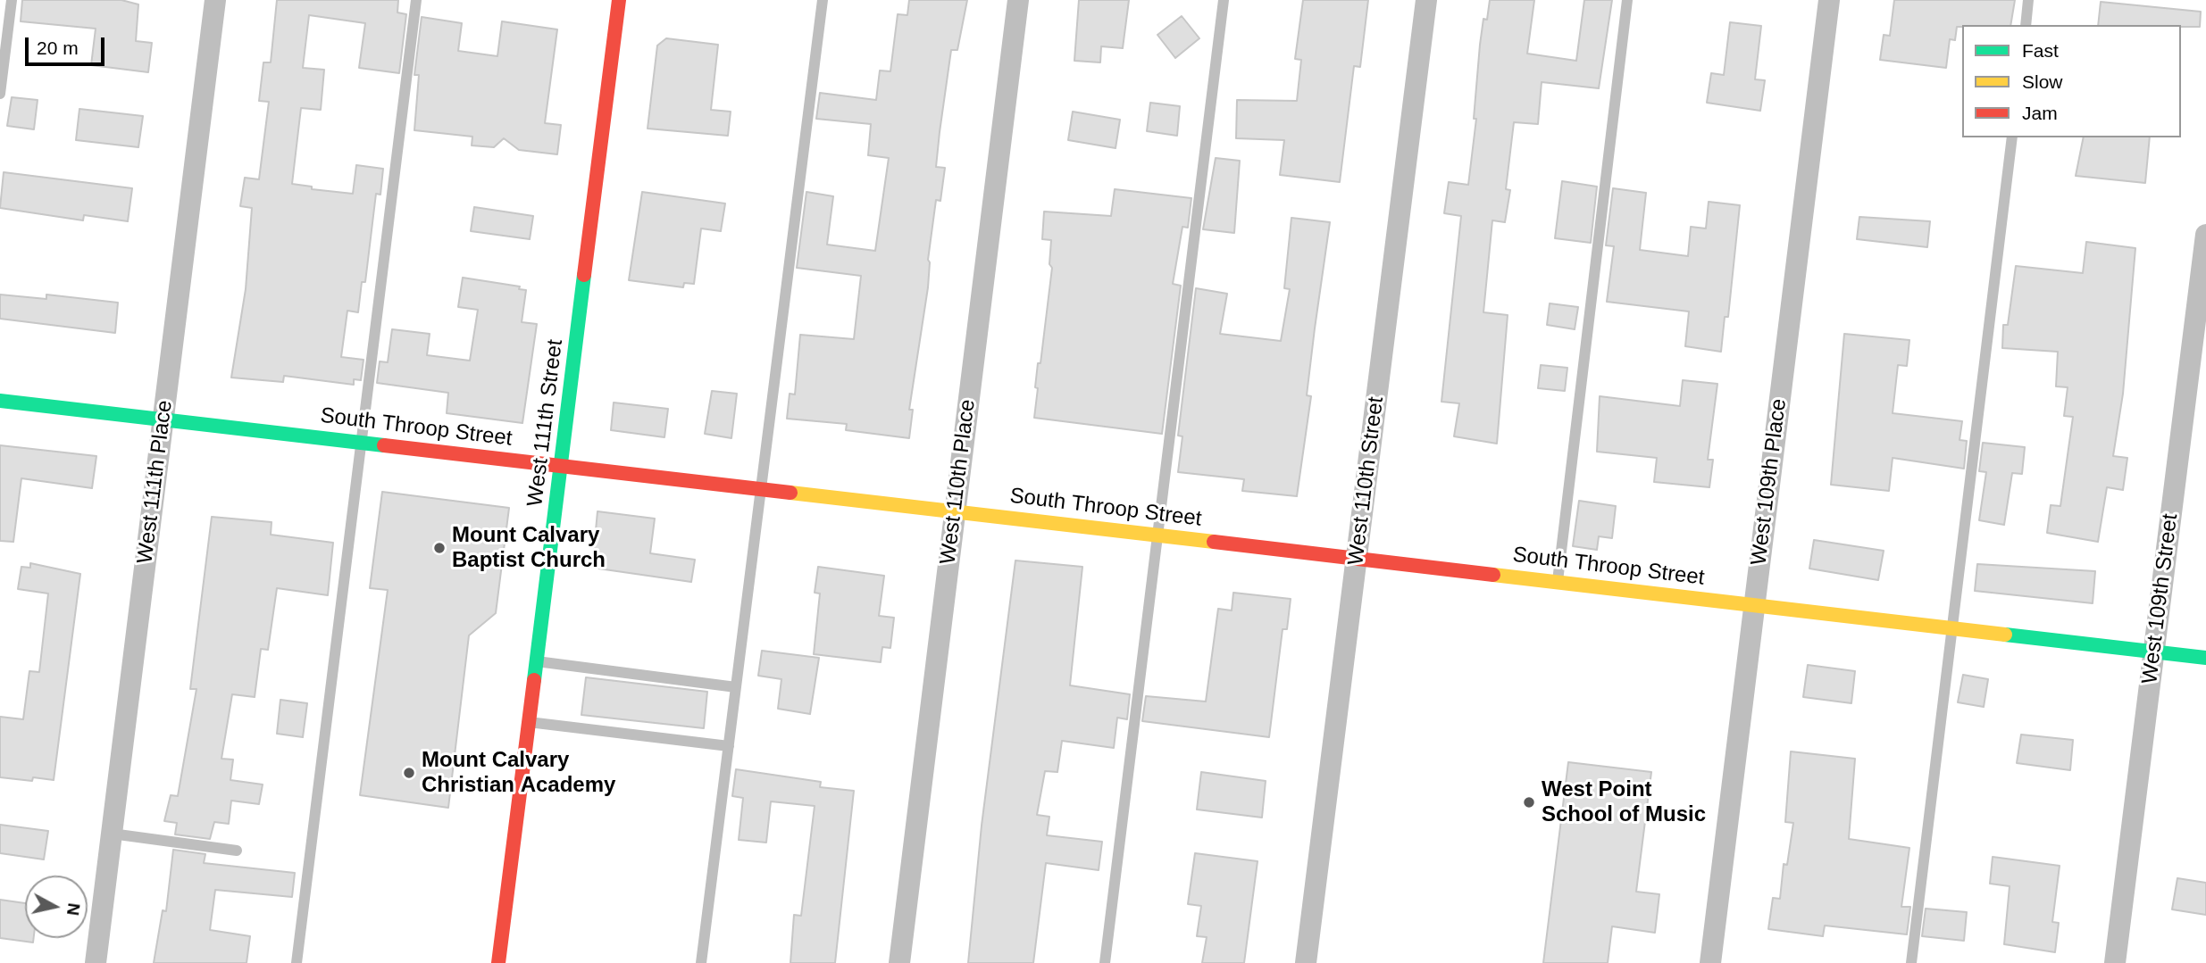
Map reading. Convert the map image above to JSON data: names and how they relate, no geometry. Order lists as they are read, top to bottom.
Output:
{
  "streets": {
    "street": [
      "West 111th Street",
      "South Throop Street",
      "West 110th Street",
      "West 111th Place",
      "West 110th Place",
      "West 109th Place",
      "West 109th Street"
    ]
  },
  "crossings": [
    ["West 111th Street", "South Throop Street"],
    ["South Throop Street", "West 110th Street"],
    ["South Throop Street", "West 111th Place"],
    ["South Throop Street", "West 110th Place"],
    ["South Throop Street", "West 109th Place"],
    ["South Throop Street", "West 109th Street"]
  ],
  "places": ["Mount Calvary Baptist Church", "Mount Calvary Christian Academy", "West Point School of Music"],
  "legend": ["Fast", "Slow", "Jam"],
  "scale_bar": "20 m",
  "north": "right"
}
